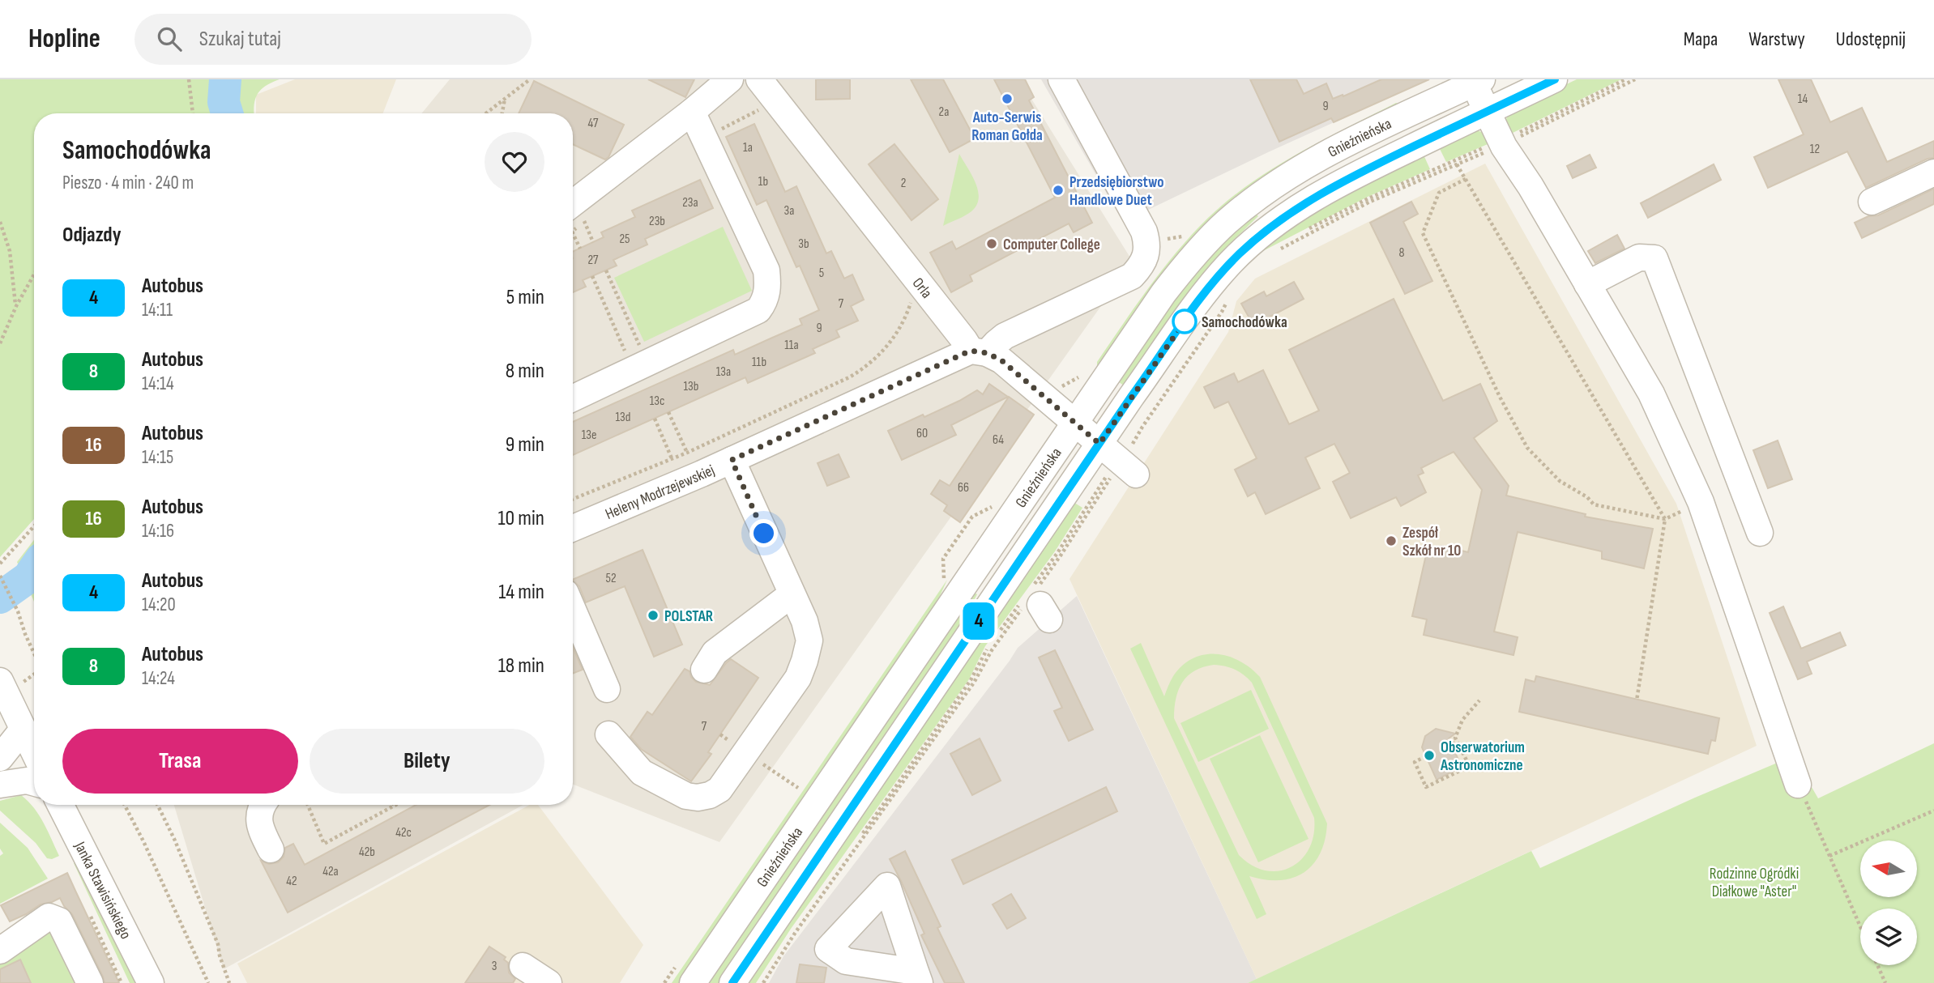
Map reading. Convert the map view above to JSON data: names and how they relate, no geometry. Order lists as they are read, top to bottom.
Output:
{
  "streets": {
    "street": [
      "Gnieźnieńska",
      "Orla",
      "Heleny Modrzejewskiej",
      "Janka Stawisińskiego"
    ]
  },
  "crossings": [
    ["Gnieźnieńska", "Orla"],
    ["Orla", "Heleny Modrzejewskiej"]
  ],
  "parks": ["Rodzinne Ogródki Diałkowe \"Aster\""],
  "places": [
    "Auto-Serwis Roman Gołda",
    "Przedsiębiorstwo Handlowe Duet",
    "Computer College",
    "Samochodówka",
    "Zespół Szkół nr 10",
    "POLSTAR",
    "Obserwatorium Astronomiczne"
  ],
  "lines": ["bus line 4"],
  "house_numbers": [
    "14",
    "9",
    "2a",
    "47",
    "1a",
    "12",
    "1b",
    "2",
    "23a",
    "3a",
    "23b",
    "25",
    "3b",
    "8",
    "27",
    "5",
    "7",
    "9",
    "11a",
    "11b",
    "13a",
    "13b",
    "13c",
    "13d",
    "60",
    "13e",
    "64",
    "66",
    "52",
    "7",
    "42c",
    "42b",
    "42a",
    "42",
    "3"
  ],
  "north": "left",
  "page": {
    "header": "Hopline",
    "search": "Szukaj tutaj",
    "nav": ["Mapa", "Warstwy", "Udostępnij"],
    "on_map": "4",
    "heading": [
      ["Samochodówka", "Pieszo · 4 min · 240 m"],
      "Odjazdy"
    ],
    "list": [
      {
        "mark": "4",
        "name": "Autobus",
        "note": "14:11",
        "value": "5 min"
      },
      {
        "mark": "8",
        "name": "Autobus",
        "note": "14:14",
        "value": "8 min"
      },
      {
        "mark": "16",
        "name": "Autobus",
        "note": "14:15",
        "value": "9 min"
      },
      {
        "mark": "16",
        "name": "Autobus",
        "note": "14:16",
        "value": "10 min"
      },
      {
        "mark": "4",
        "name": "Autobus",
        "note": "14:20",
        "value": "14 min"
      },
      {
        "mark": "8",
        "name": "Autobus",
        "note": "14:24",
        "value": "18 min"
      }
    ],
    "buttons": ["Trasa", "Bilety"]
  }
}
